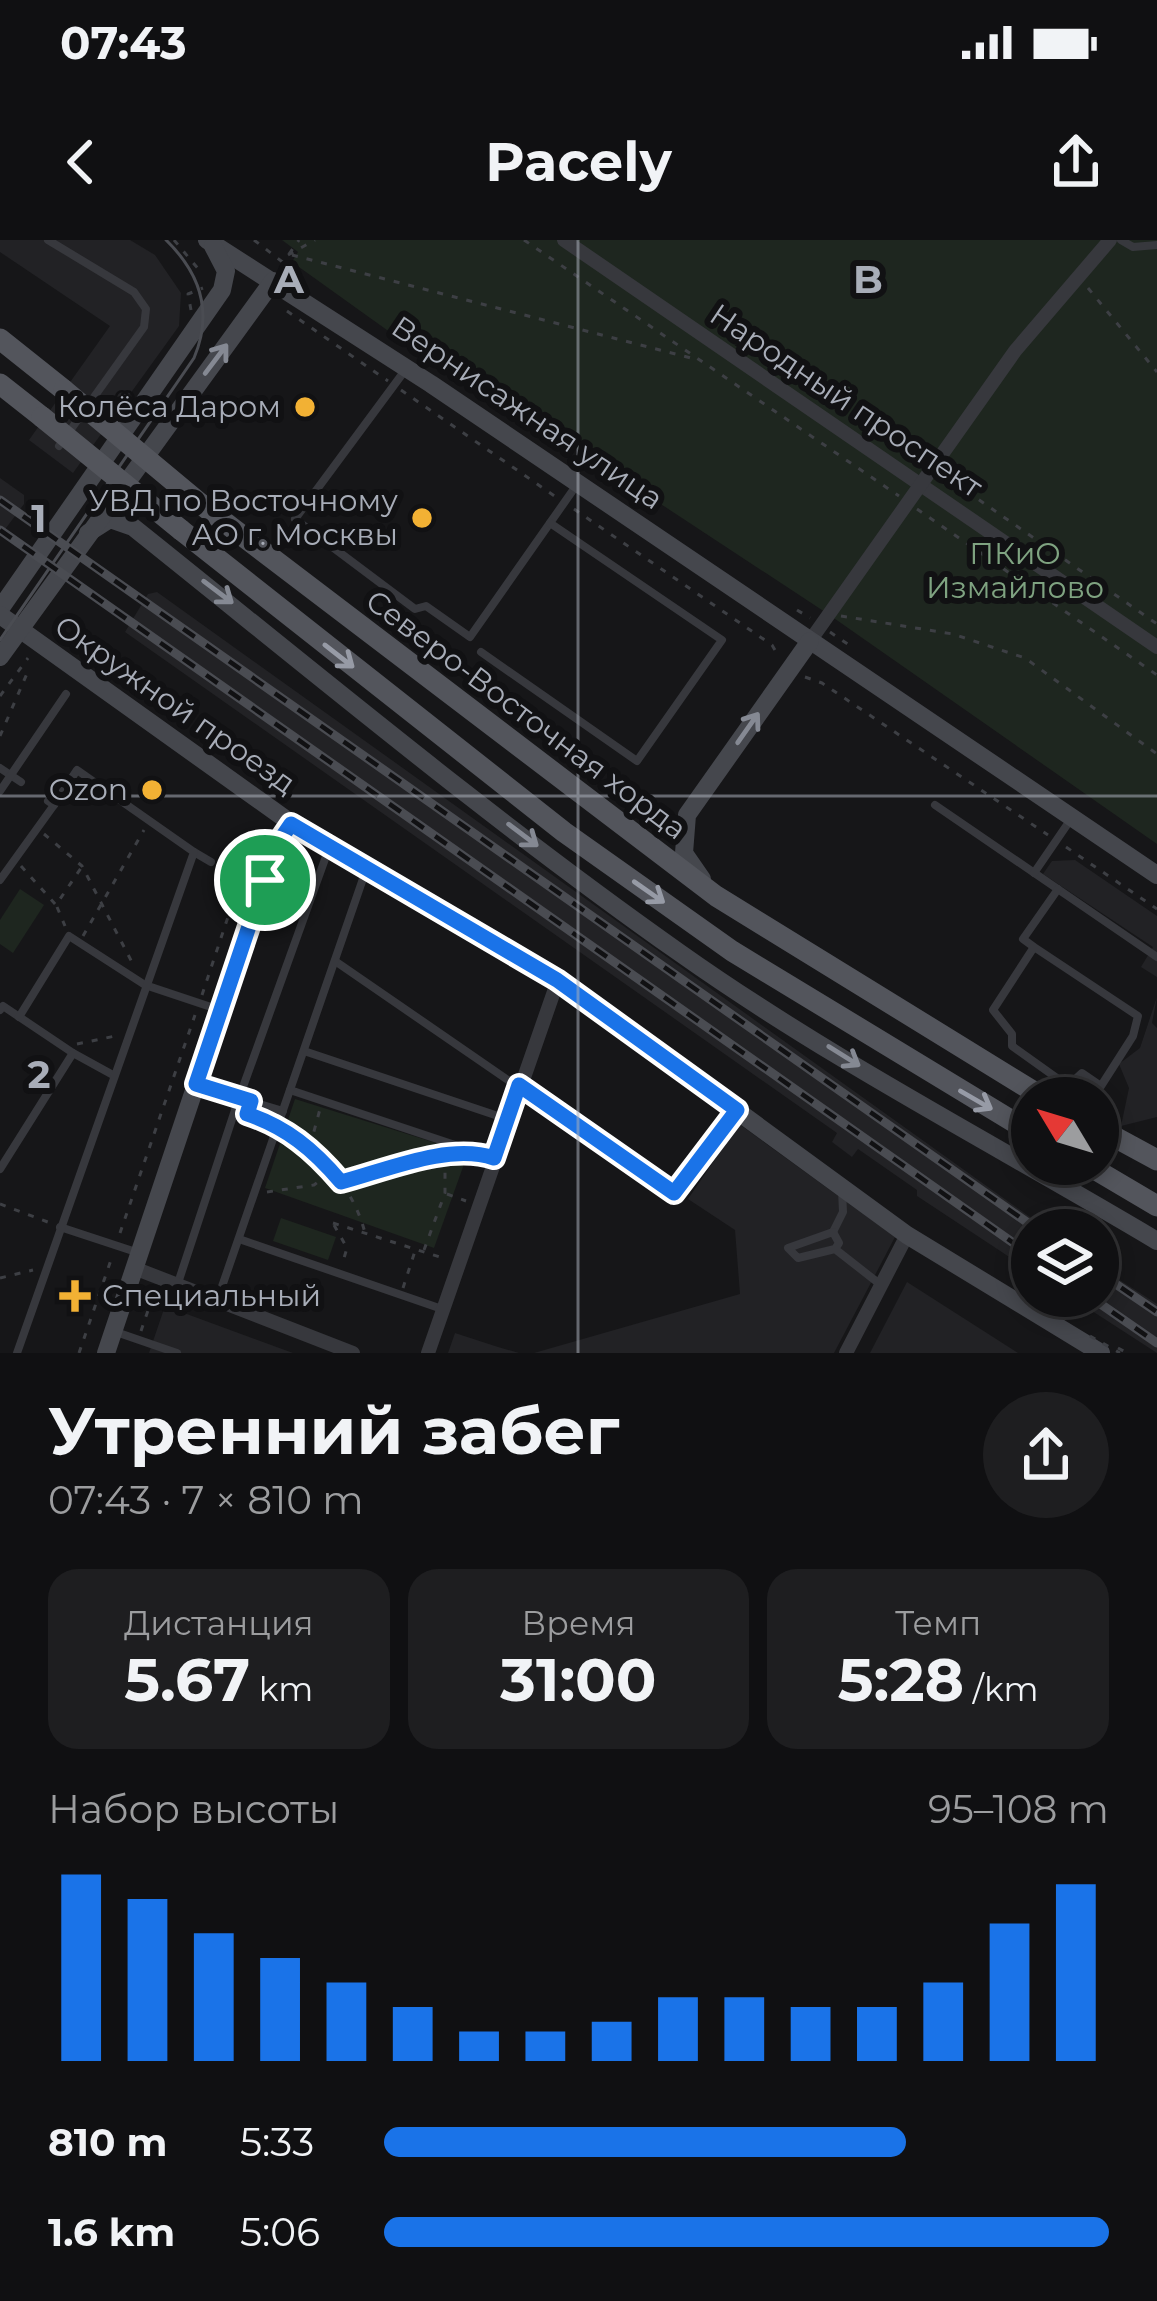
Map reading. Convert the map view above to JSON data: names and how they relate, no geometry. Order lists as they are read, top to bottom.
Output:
{
  "streets": {
    "main road": ["Вернисажная улица", "Окружной проезд", "Северо-Восточная хорда"],
    "street": ["Народный проспект"]
  },
  "parks": ["ПКиО Измайлово"],
  "places": {
    "other": ["Колёса Даром", "УВД по Восточному АО г. Москвы", "Ozon"],
    "health": ["Специальный"]
  },
  "north": "top left",
  "page": {
    "status": "07:43",
    "header": "Pacely",
    "heading": ["Утренний забег", "07:43 · 7 × 810 m"],
    "stats": [
      ["Дистанция", "5.67 km"],
      ["Время", "31:00"],
      ["Темп", "5:28 /km"]
    ],
    "chart": ["Набор высоты", "95–108 m"],
    "list": [
      {
        "name": "810 m",
        "note": "5:33"
      },
      {
        "name": "1.6 km",
        "note": "5:06"
      }
    ]
  },
  "grid": {
    "columns": ["A", "B"],
    "rows": ["1", "2"]
  }
}
